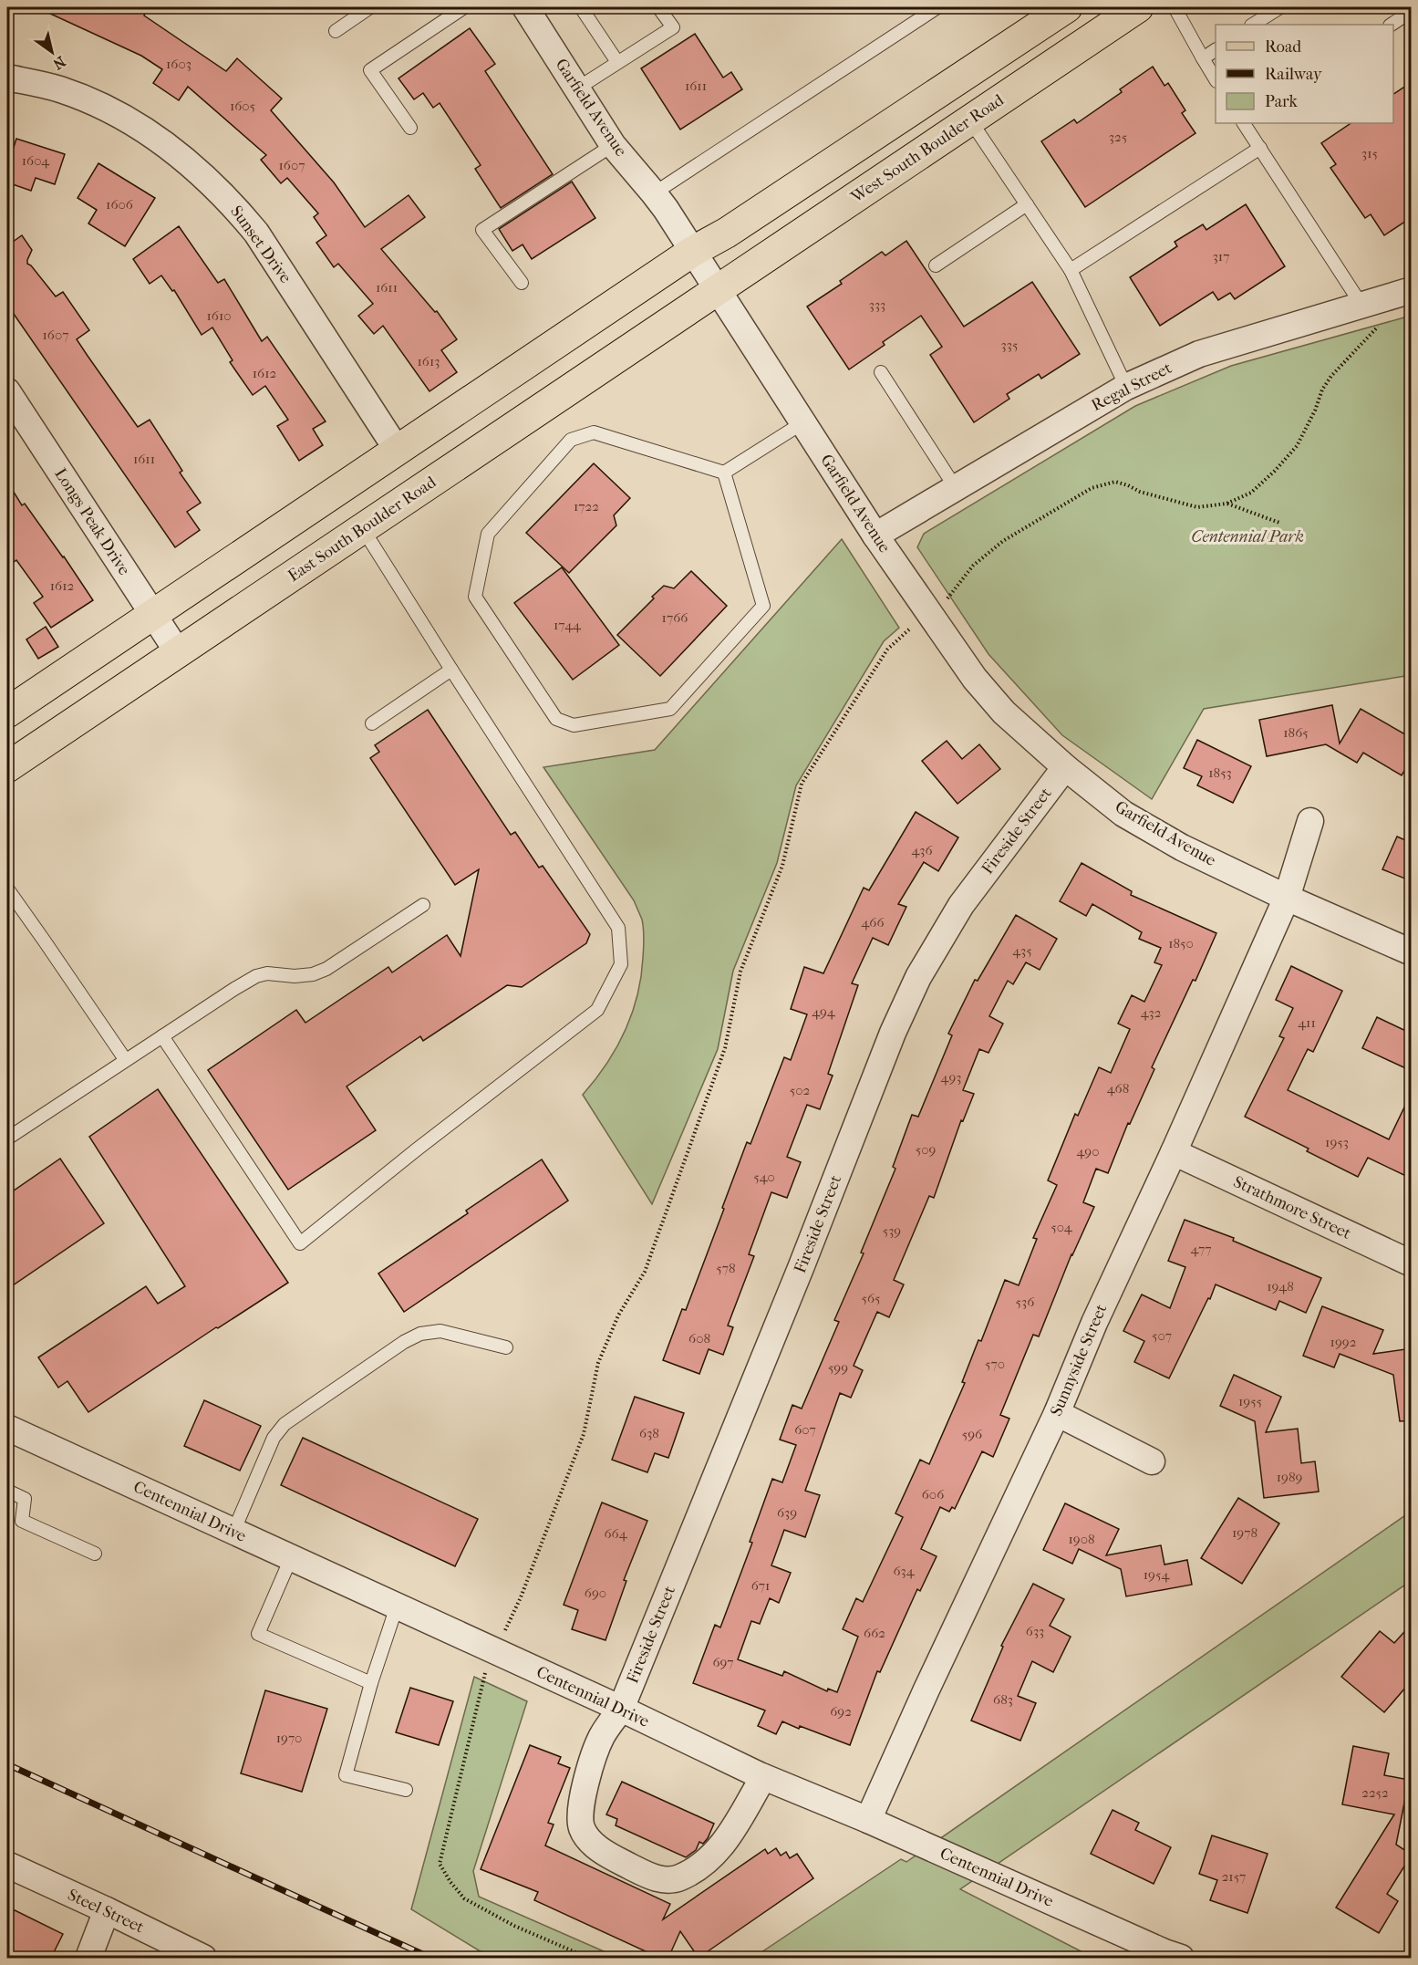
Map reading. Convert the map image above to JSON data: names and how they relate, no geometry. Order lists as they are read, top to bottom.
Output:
{
  "streets": {
    "main road": ["West South Boulder Road", "East South Boulder Road"],
    "street": [
      "Garfield Avenue",
      "Sunset Drive",
      "Regal Street",
      "Longs Peak Drive",
      "Fireside Street",
      "Strathmore Street",
      "Sunnyside Street",
      "Centennial Drive",
      "Steel Street"
    ]
  },
  "crossings": [
    ["Garfield Avenue", "West South Boulder Road"],
    ["Garfield Avenue", "Regal Street"],
    ["Garfield Avenue", "East South Boulder Road"],
    ["Garfield Avenue", "Fireside Street"],
    ["Garfield Avenue", "Sunnyside Street"],
    ["West South Boulder Road", "East South Boulder Road"],
    ["Longs Peak Drive", "East South Boulder Road"],
    ["Fireside Street", "Centennial Drive"],
    ["Strathmore Street", "Sunnyside Street"],
    ["Sunnyside Street", "Centennial Drive"]
  ],
  "parks": ["Centennial Park"],
  "house_numbers": [
    "1603",
    "1611",
    "1605",
    "325",
    "315",
    "1604",
    "1607",
    "1606",
    "317",
    "1611",
    "333",
    "1610",
    "1607",
    "335",
    "1613",
    "1612",
    "1611",
    "1722",
    "1612",
    "1766",
    "1744",
    "1865",
    "1853",
    "436",
    "466",
    "1850",
    "435",
    "494",
    "432",
    "411",
    "493",
    "468",
    "502",
    "1953",
    "509",
    "490",
    "540",
    "504",
    "539",
    "477",
    "578",
    "1948",
    "565",
    "536",
    "507",
    "608",
    "1992",
    "570",
    "599",
    "1955",
    "607",
    "638",
    "596",
    "1989",
    "606",
    "639",
    "1978",
    "664",
    "1908",
    "634",
    "1954",
    "671",
    "690",
    "633",
    "662",
    "697",
    "683",
    "692",
    "1970",
    "2252",
    "2157"
  ],
  "legend": ["Road", "Railway", "Park"],
  "north": "bottom right"
}
